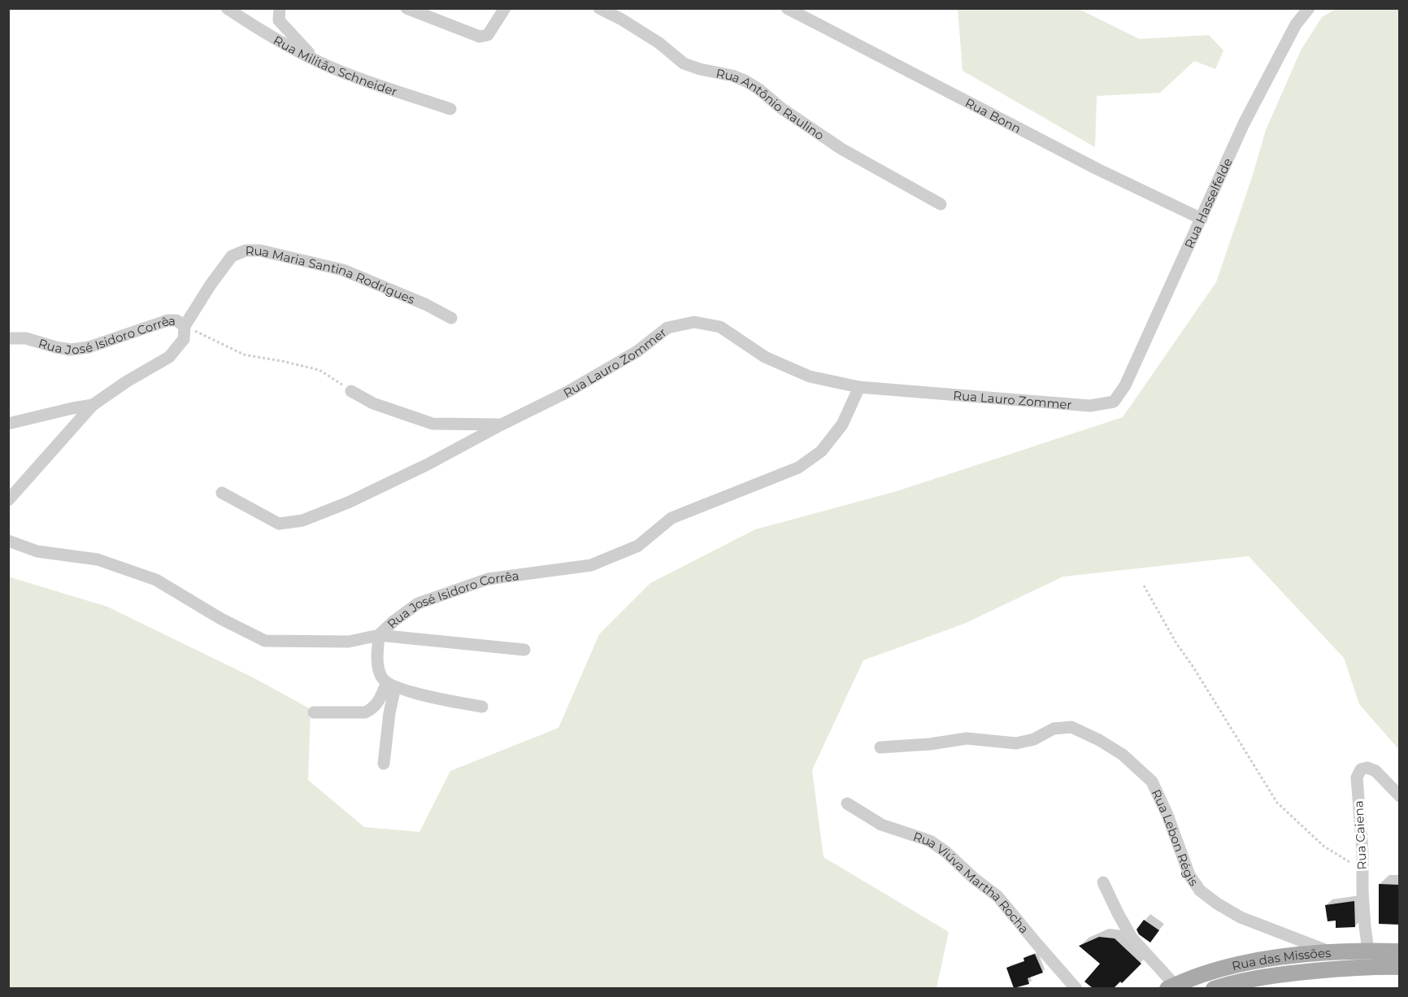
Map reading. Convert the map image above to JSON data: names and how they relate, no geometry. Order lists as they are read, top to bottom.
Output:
{
  "streets": {
    "main road": ["Rua das Missões"],
    "street": [
      "Rua Militão Schneider",
      "Rua Antônio Raulino",
      "Rua Bonn",
      "Rua Hasselfelde",
      "Rua Maria Santina Rodrigues",
      "Rua José Isidoro Corrêa",
      "Rua Lauro Zommer",
      "Rua Caiena",
      "Rua Lebon Régis",
      "Rua Viúva Martha Rocha"
    ]
  },
  "crossings": [
    ["Rua Bonn", "Rua Hasselfelde"],
    ["Rua Hasselfelde", "Rua Lauro Zommer"],
    ["Rua Maria Santina Rodrigues", "Rua José Isidoro Corrêa"],
    ["Rua José Isidoro Corrêa", "Rua Lauro Zommer"],
    ["Rua Caiena", "Rua das Missões"],
    ["Rua Lebon Régis", "Rua das Missões"]
  ]
}
